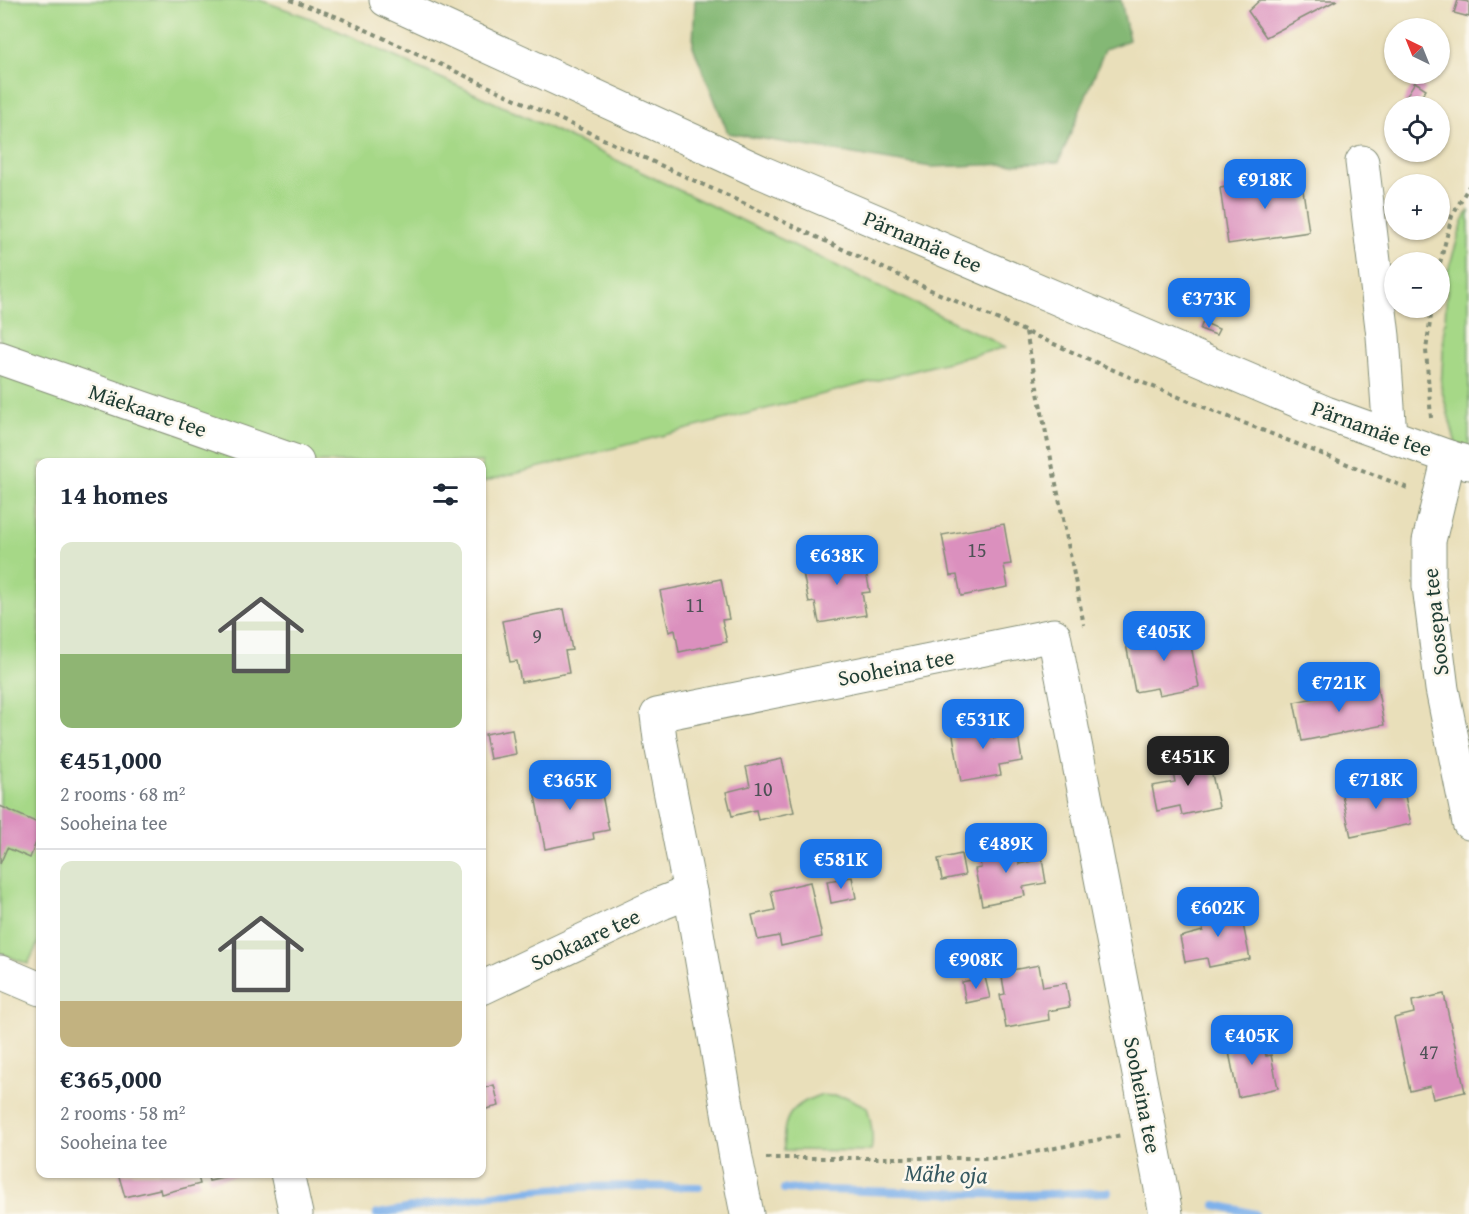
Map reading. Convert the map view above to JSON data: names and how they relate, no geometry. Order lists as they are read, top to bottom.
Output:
{
  "streets": {
    "street": [
      "Pärnamäe tee",
      "Mäekaare tee",
      "Soosepa tee",
      "Sooheina tee",
      "Sookaare tee"
    ]
  },
  "crossings": [
    ["Pärnamäe tee", "Soosepa tee"],
    ["Sooheina tee", "Sookaare tee"]
  ],
  "water": ["Mähe oja"],
  "house_numbers": [
    "15",
    "11",
    "9",
    "10",
    "47"
  ],
  "north": "top left",
  "page": {
    "map_buttons": ["+", "−"],
    "price": [
      "€918K",
      "€373K",
      "€638K",
      "€405K",
      "€721K",
      "€531K",
      "€451K",
      "€718K",
      "€365K",
      "€489K",
      "€581K",
      "€602K",
      "€908K",
      "€405K"
    ],
    "heading": "14 homes",
    "list": [
      {
        "name": "€451,000",
        "note": "2 rooms · 68 m² · Sooheina tee"
      },
      {
        "name": "€365,000",
        "note": "2 rooms · 58 m² · Sooheina tee"
      }
    ]
  }
}
